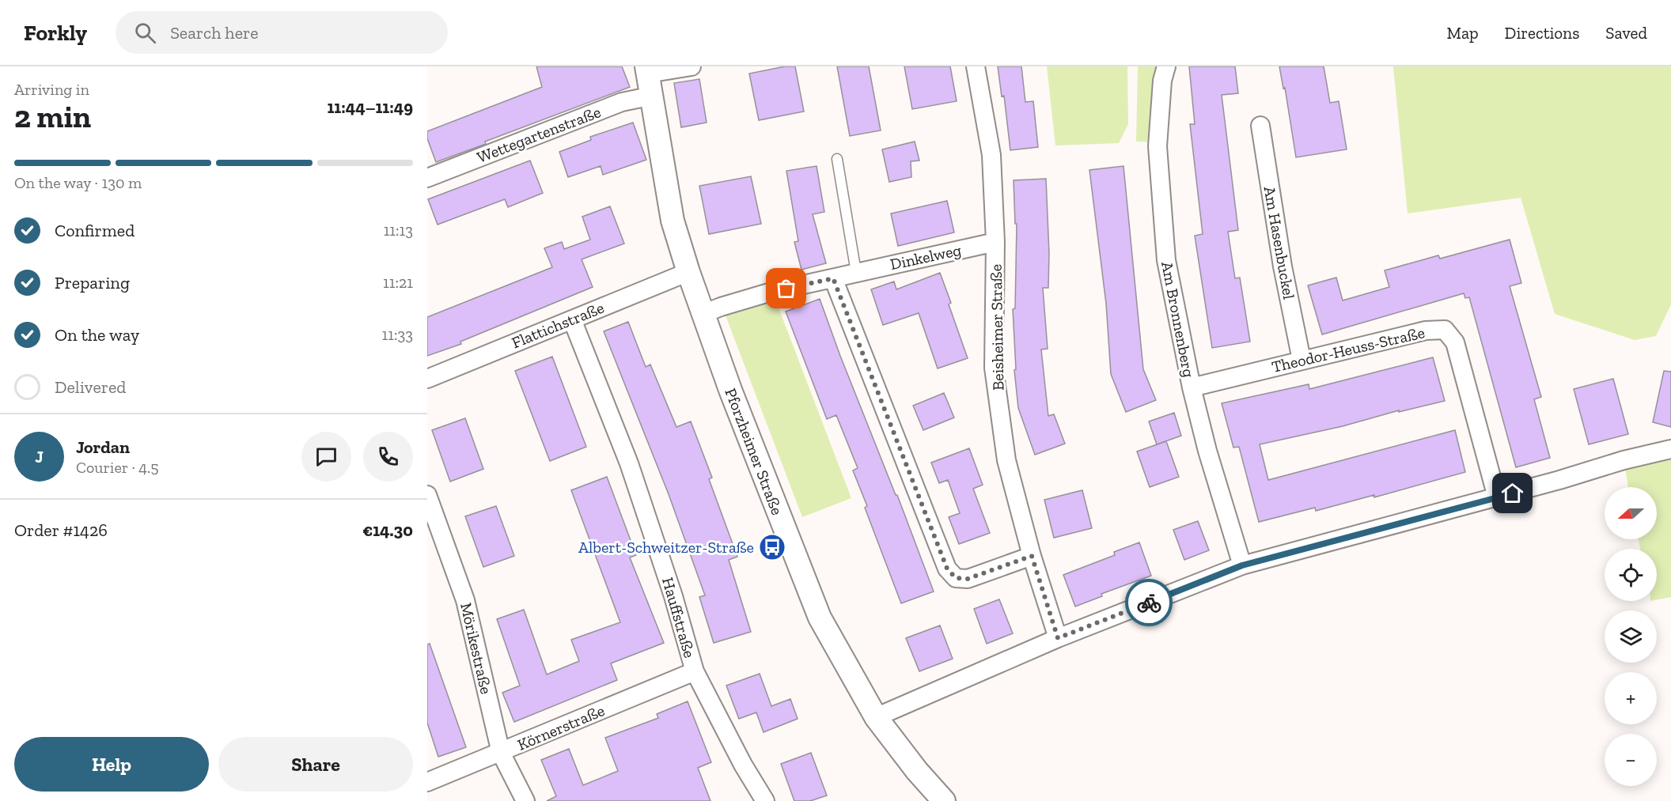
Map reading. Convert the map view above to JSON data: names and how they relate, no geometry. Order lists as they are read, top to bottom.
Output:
{
  "streets": {
    "street": [
      "Wettegartenstraße",
      "Am Hasenbuckel",
      "Dinkelweg",
      "Am Bronnenberg",
      "Flattichstraße",
      "Beisheimer Straße",
      "Theodor-Heuss-Straße",
      "Pforzheimer Straße",
      "Hauffstraße",
      "Mörikestraße",
      "Körnerstraße"
    ]
  },
  "crossings": [
    ["Wettegartenstraße", "Pforzheimer Straße"],
    ["Am Hasenbuckel", "Theodor-Heuss-Straße"],
    ["Dinkelweg", "Beisheimer Straße"],
    ["Dinkelweg", "Pforzheimer Straße"],
    ["Am Bronnenberg", "Theodor-Heuss-Straße"],
    ["Flattichstraße", "Pforzheimer Straße"],
    ["Flattichstraße", "Hauffstraße"],
    ["Hauffstraße", "Körnerstraße"],
    ["Mörikestraße", "Körnerstraße"]
  ],
  "places": {
    "bus stop": ["Albert-Schweitzer-Straße"]
  },
  "north": "left",
  "page": {
    "header": "Forkly",
    "search": "Search here",
    "nav": ["Map", "Directions", "Saved"],
    "heading": ["2 min", "Arriving in", "11:44–11:49"],
    "panel": [
      "Jordan",
      "Courier · 4.5",
      "Order #1426",
      "€14.30"
    ],
    "bar": "On the way · 130 m",
    "list": [
      ["Confirmed", "11:13"],
      ["Preparing", "11:21"],
      ["On the way", "11:33"],
      "Delivered"
    ],
    "round": "J",
    "map_buttons": ["+", "−"],
    "buttons": ["Help", "Share"]
  }
}
